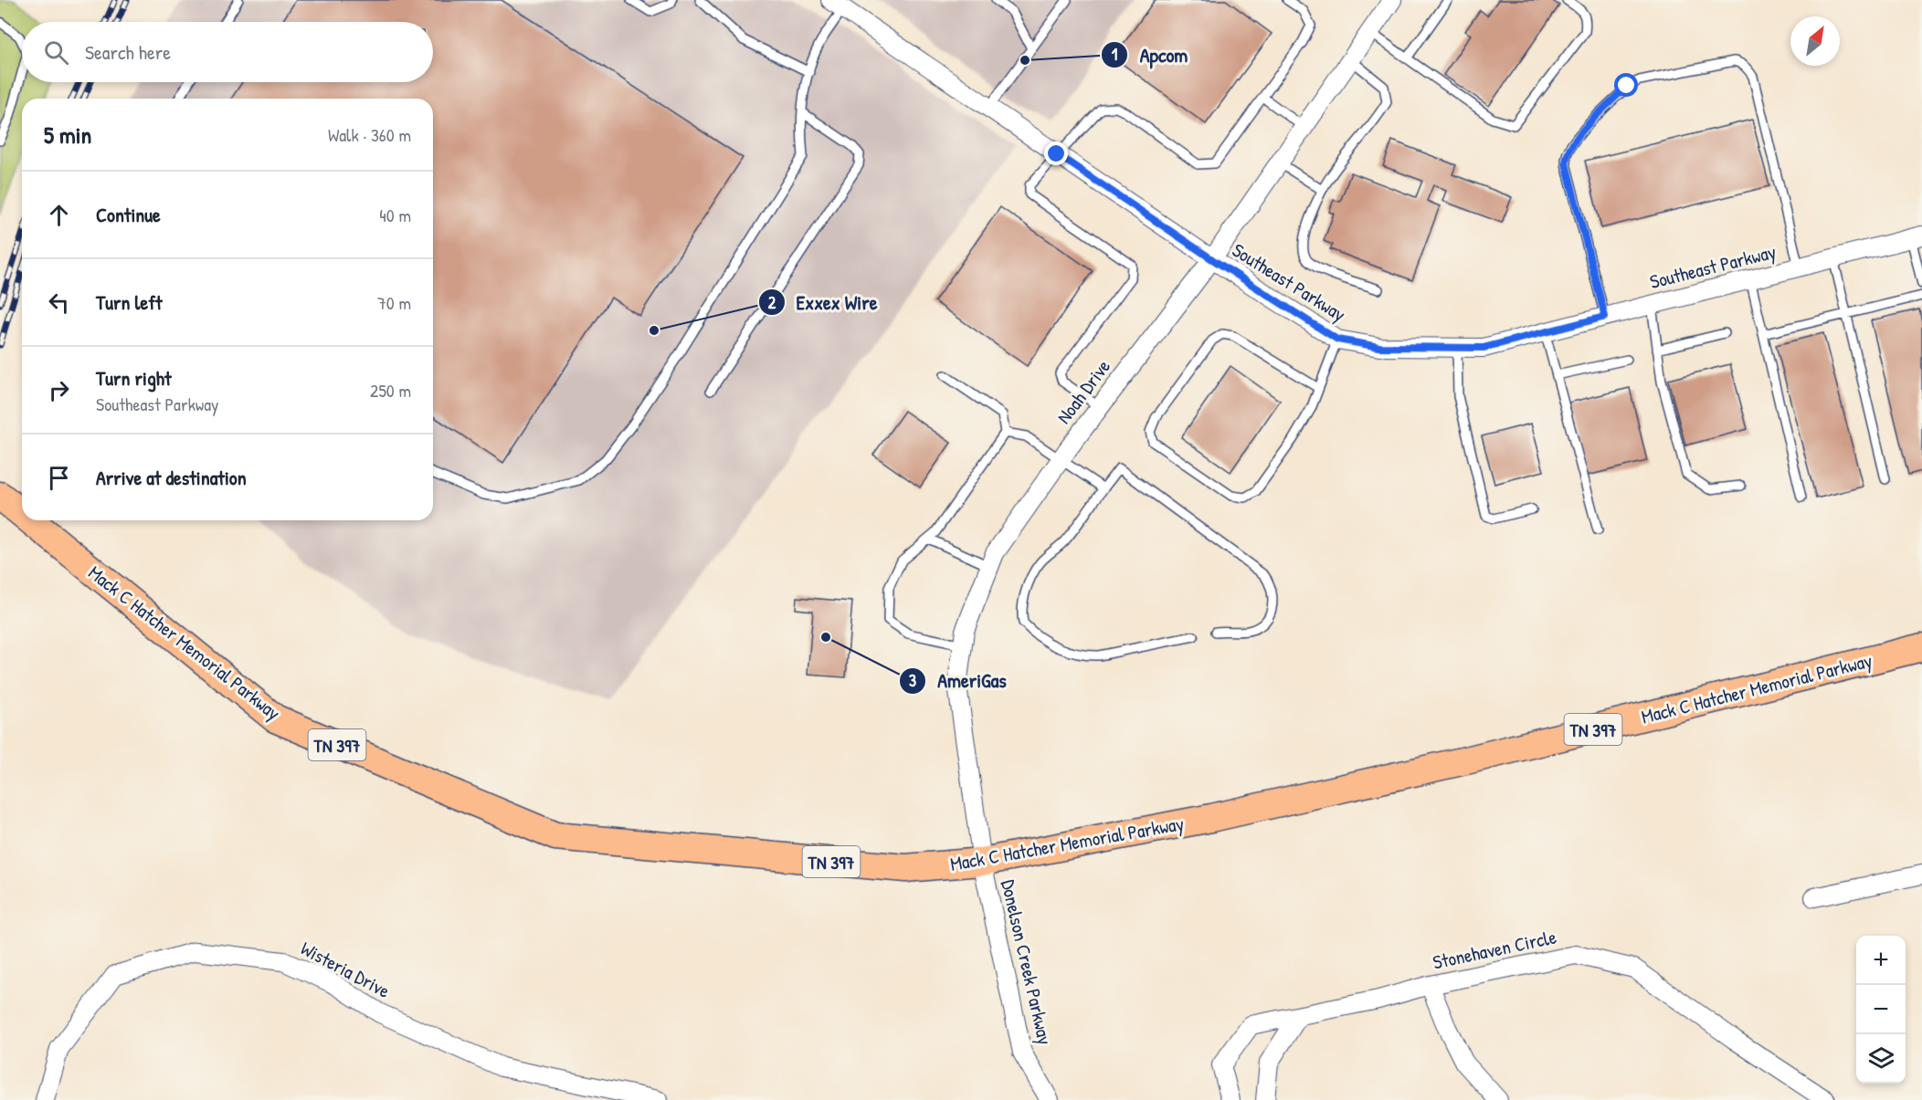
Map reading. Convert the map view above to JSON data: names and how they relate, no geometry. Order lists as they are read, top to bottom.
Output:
{
  "streets": {
    "main road": ["Mack C Hatcher Memorial Parkway", "TN 397"],
    "street": [
      "Southeast Parkway",
      "Noah Drive",
      "Stonehaven Circle",
      "Donelson Creek Parkway",
      "Wisteria Drive"
    ]
  },
  "crossings": [
    ["Southeast Parkway", "Noah Drive"],
    ["Noah Drive", "Mack C Hatcher Memorial Parkway"],
    ["Noah Drive", "Donelson Creek Parkway"],
    ["Mack C Hatcher Memorial Parkway", "Donelson Creek Parkway"]
  ],
  "places": ["Apcom", "Exxex Wire", "AmeriGas"],
  "north": "top right",
  "page": {
    "search": "Search here",
    "heading": ["5 min", "Walk · 360 m"],
    "list": [
      ["Continue", "40 m"],
      ["Turn left", "70 m"],
      ["Turn right", "Southeast Parkway", "250 m"],
      "Arrive at destination"
    ],
    "map_buttons": ["+", "−"]
  }
}
